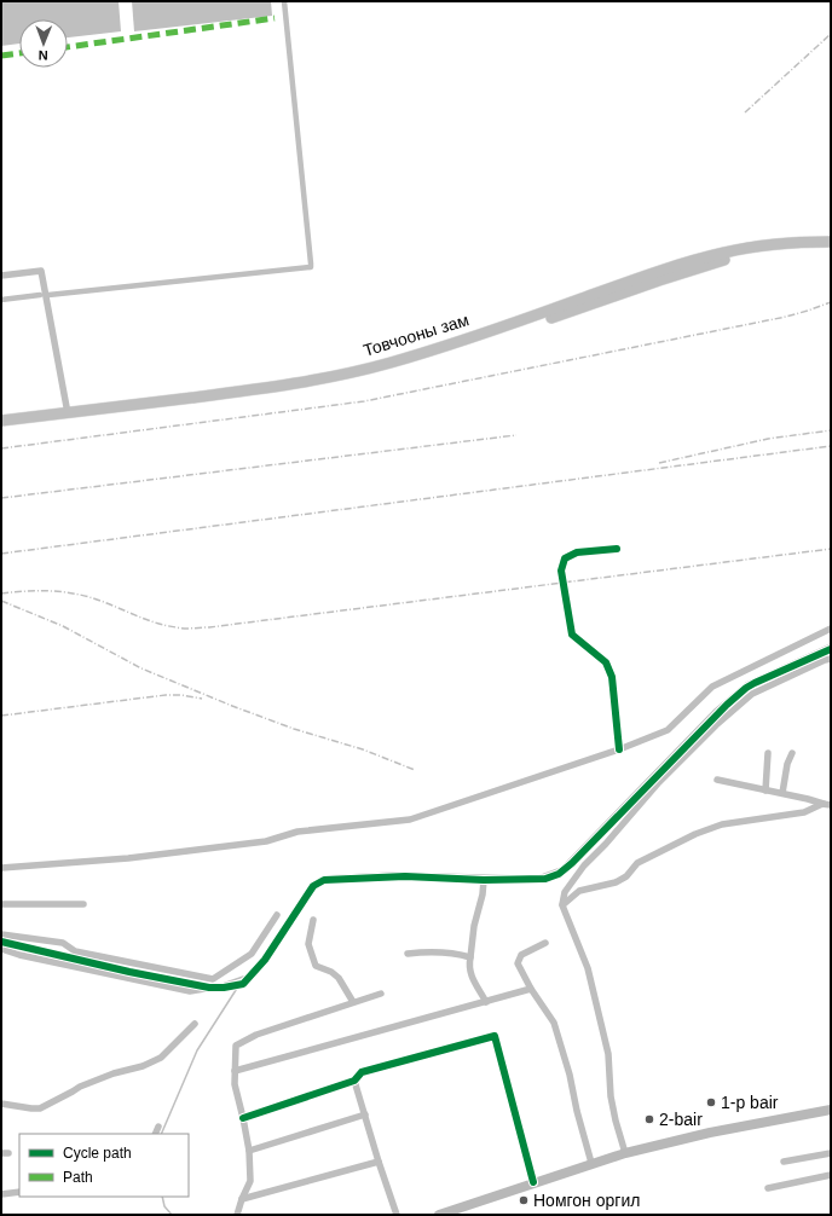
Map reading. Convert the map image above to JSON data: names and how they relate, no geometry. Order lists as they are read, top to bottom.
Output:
{
  "streets": {
    "highway": ["Товчооны зам"]
  },
  "places": ["1-p bair", "2-bair", "Номгон оргил"],
  "legend": ["Cycle path", "Path"],
  "north": "bottom"
}
